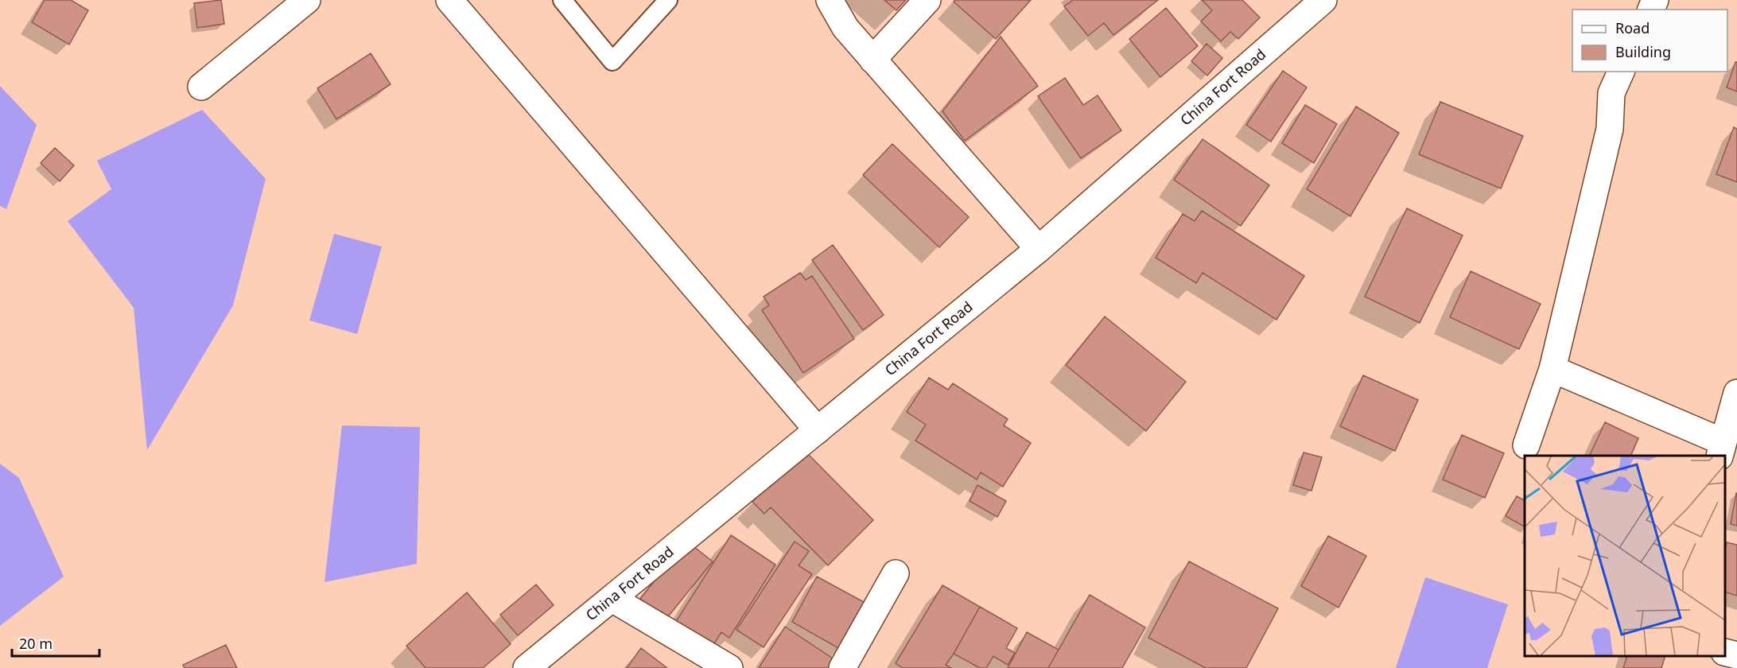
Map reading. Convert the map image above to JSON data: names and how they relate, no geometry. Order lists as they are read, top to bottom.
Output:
{
  "streets": {
    "street": ["China Fort Road"]
  },
  "legend": ["Road", "Building"],
  "scale_bar": "20 m"
}
